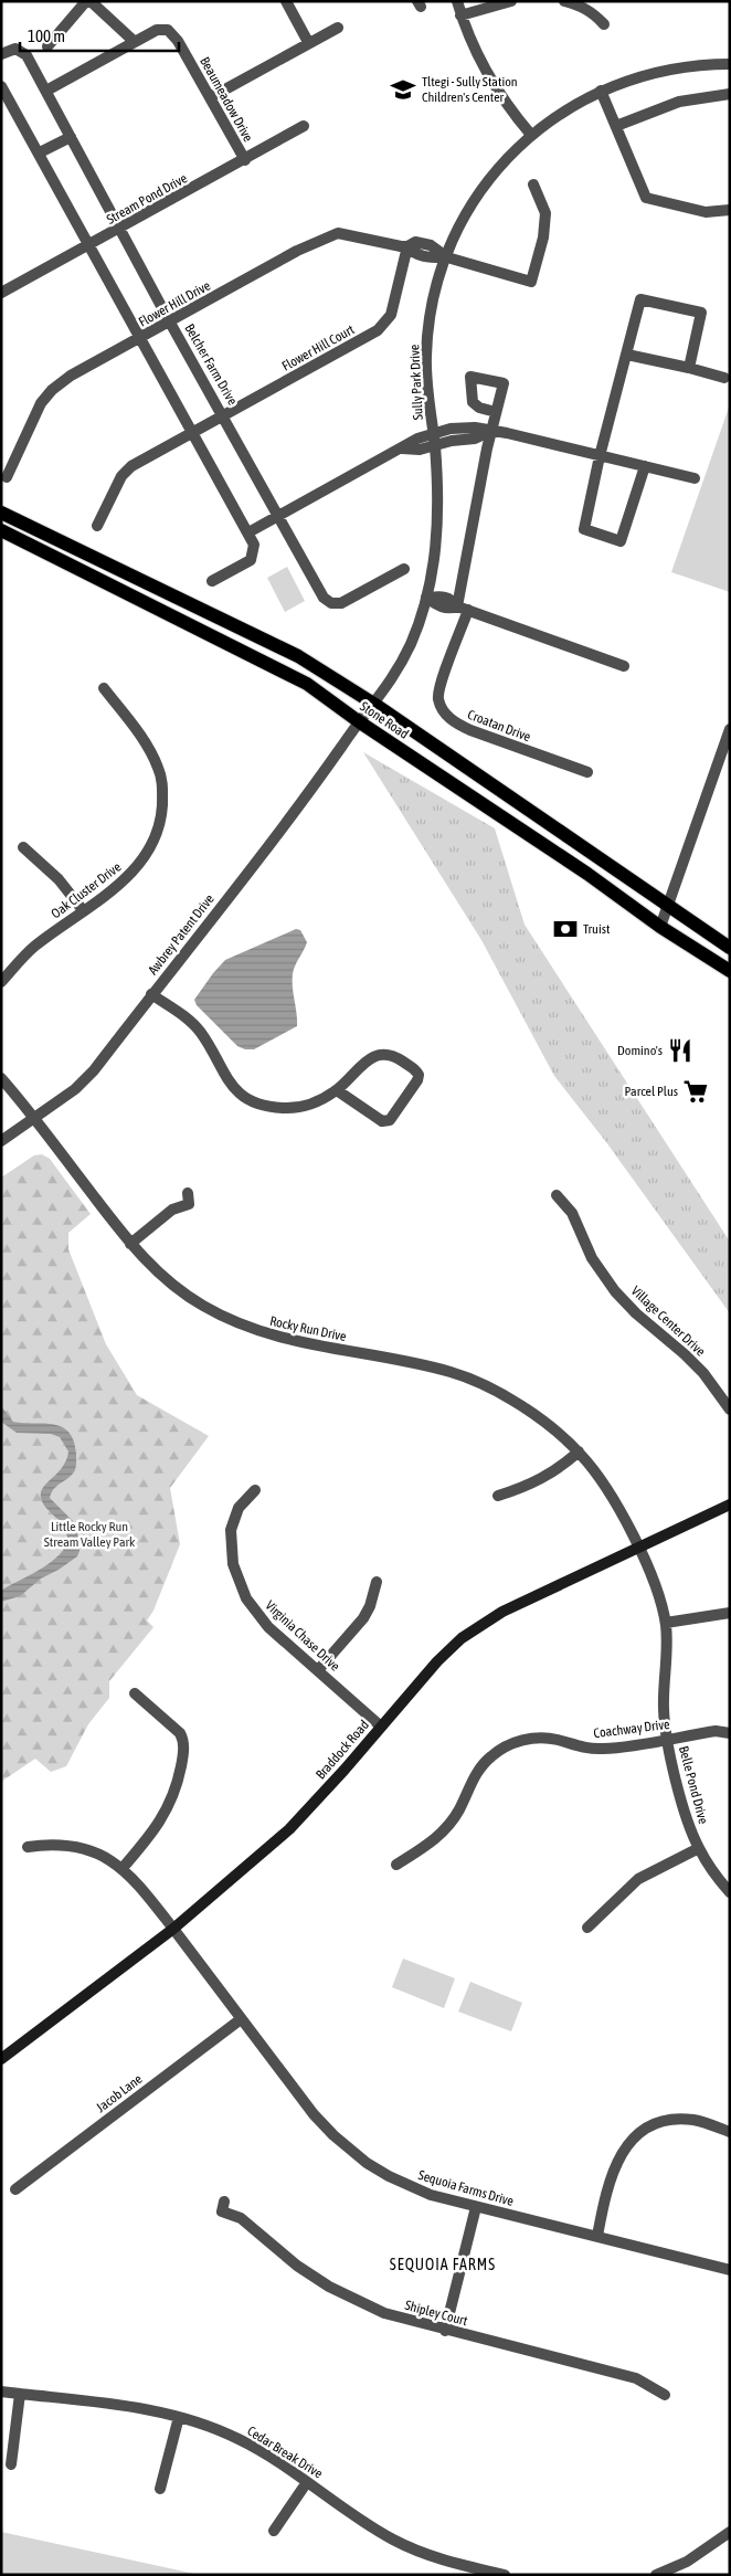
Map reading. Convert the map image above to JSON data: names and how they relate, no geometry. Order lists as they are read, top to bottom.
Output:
{
  "streets": {
    "main road": ["Stone Road", "Braddock Road"],
    "street": [
      "Beaumeadow Drive",
      "Stream Pond Drive",
      "Flower Hill Drive",
      "Flower Hill Court",
      "Belcher Farm Drive",
      "Sully Park Drive",
      "Croatan Drive",
      "Oak Cluster Drive",
      "Awbrey Patent Drive",
      "Village Center Drive",
      "Rocky Run Drive",
      "Virginia Chase Drive",
      "Coachway Drive",
      "Belle Pond Drive",
      "Jacob Lane",
      "Sequoia Farms Drive",
      "Shipley Court",
      "Cedar Break Drive"
    ]
  },
  "crossings": [
    ["Beaumeadow Drive", "Stream Pond Drive"],
    ["Beaumeadow Drive", "Belcher Farm Drive"],
    ["Stream Pond Drive", "Belcher Farm Drive"],
    ["Flower Hill Drive", "Flower Hill Court"],
    ["Flower Hill Drive", "Belcher Farm Drive"],
    ["Flower Hill Drive", "Sully Park Drive"],
    ["Flower Hill Court", "Belcher Farm Drive"],
    ["Sully Park Drive", "Stone Road"],
    ["Sully Park Drive", "Awbrey Patent Drive"],
    ["Stone Road", "Awbrey Patent Drive"],
    ["Awbrey Patent Drive", "Rocky Run Drive"],
    ["Rocky Run Drive", "Braddock Road"],
    ["Rocky Run Drive", "Belle Pond Drive"],
    ["Virginia Chase Drive", "Braddock Road"],
    ["Coachway Drive", "Belle Pond Drive"],
    ["Braddock Road", "Belle Pond Drive"],
    ["Braddock Road", "Sequoia Farms Drive"],
    ["Jacob Lane", "Sequoia Farms Drive"]
  ],
  "districts": ["SEQUOIA FARMS"],
  "parks": ["Little Rocky Run Stream Valley Park"],
  "places": {
    "school or university": ["Tltegi - Sully Station Children's Center"],
    "bank": ["Truist"],
    "restaurant": ["Domino's"],
    "supermarket": ["Parcel Plus"]
  },
  "scale_bar": "100 m"
}
